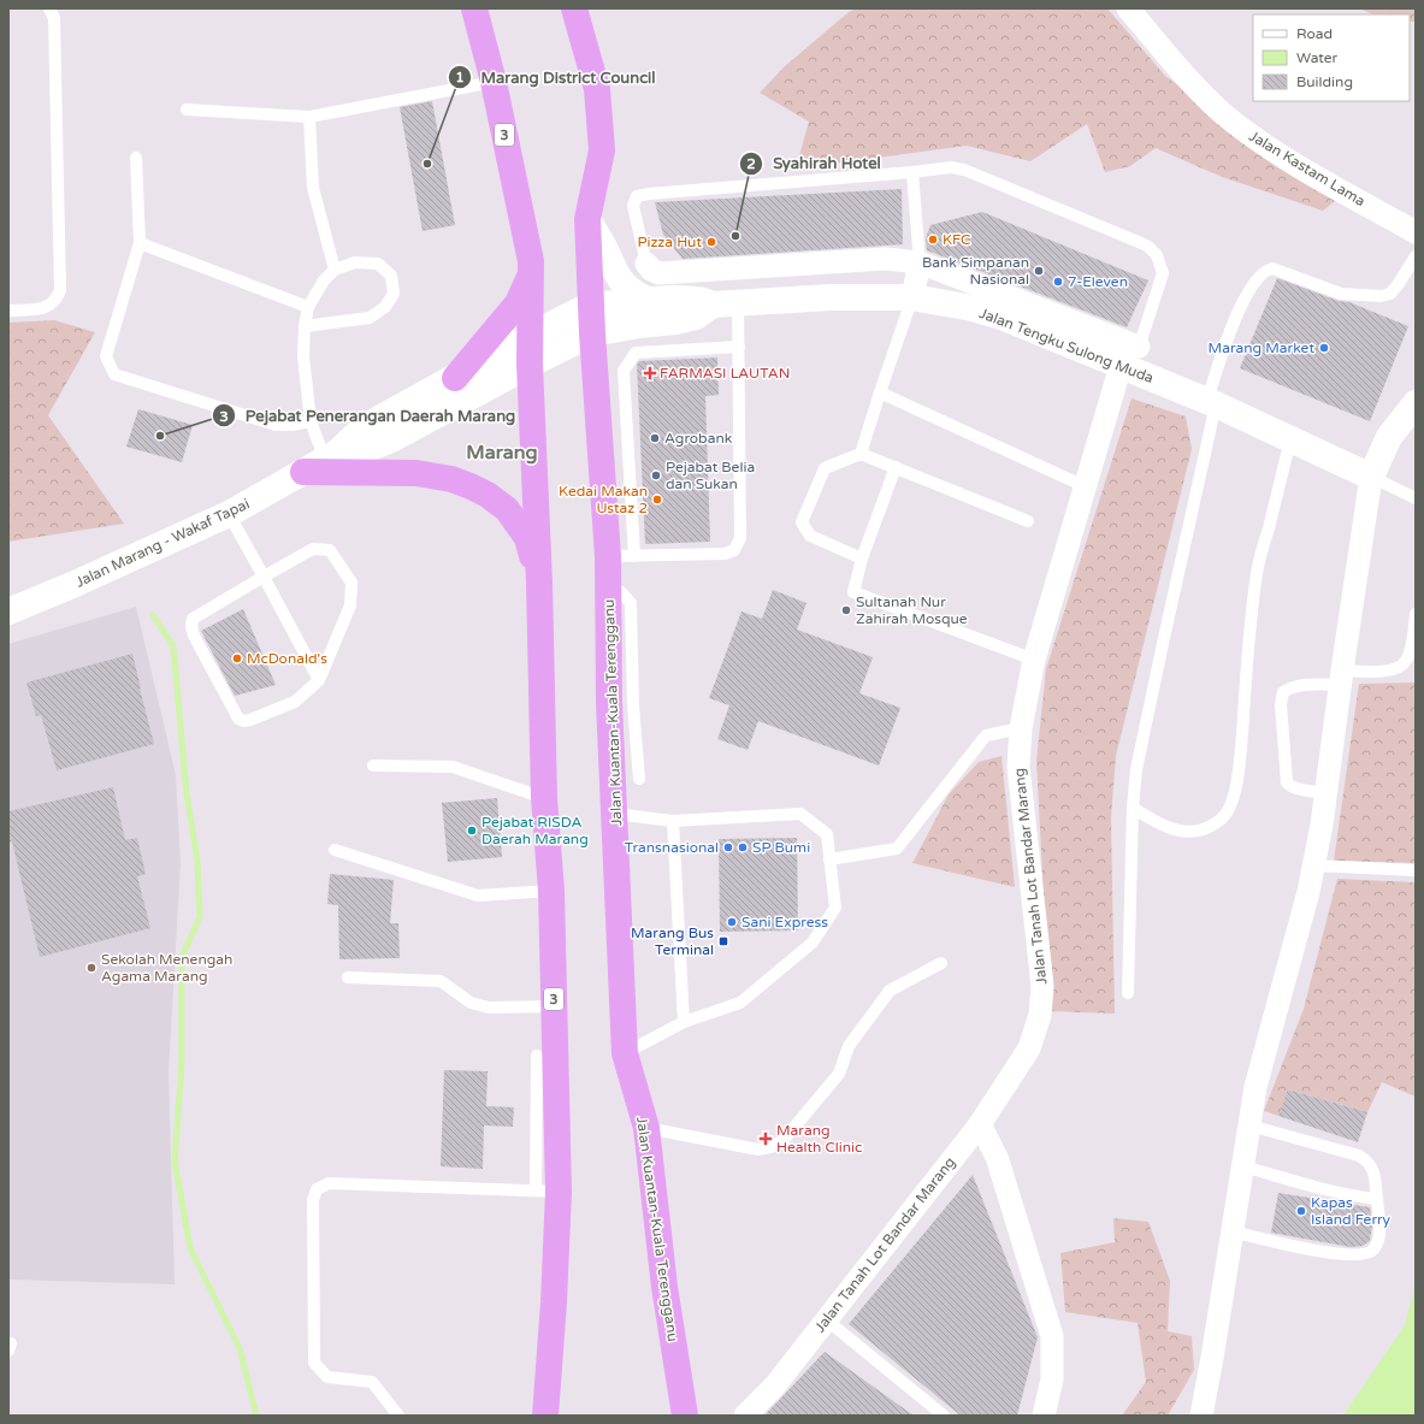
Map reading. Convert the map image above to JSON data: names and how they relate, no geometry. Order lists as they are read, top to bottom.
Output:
{
  "streets": {
    "highway": ["3", "Jalan Kuantan-Kuala Terengganu"],
    "street": [
      "Jalan Kastam Lama",
      "Jalan Tengku Sulong Muda",
      "Jalan Marang - Wakaf Tapai",
      "Jalan Tanah Lot Bandar Marang"
    ]
  },
  "crossings": [
    ["3", "Jalan Marang - Wakaf Tapai"],
    ["Jalan Tengku Sulong Muda", "Jalan Marang - Wakaf Tapai"],
    ["Jalan Tengku Sulong Muda", "Jalan Kuantan-Kuala Terengganu"],
    ["Jalan Tengku Sulong Muda", "Jalan Tanah Lot Bandar Marang"],
    ["Jalan Marang - Wakaf Tapai", "Jalan Kuantan-Kuala Terengganu"]
  ],
  "districts": ["Marang"],
  "places": {
    "other": [
      "Marang District Council",
      "Syahirah Hotel",
      "KFC",
      "Pizza Hut",
      "Bank Simpanan Nasional",
      "7-Eleven",
      "Marang Market",
      "Pejabat Penerangan Daerah Marang",
      "Agrobank",
      "Pejabat Belia dan Sukan",
      "Kedai Makan Ustaz 2",
      "Sultanah Nur Zahirah Mosque",
      "McDonald's",
      "Pejabat RISDA Daerah Marang",
      "Transnasional",
      "SP Bumi",
      "Sani Express",
      "Sekolah Menengah Agama Marang",
      "Kapas Island Ferry"
    ],
    "health": ["FARMASI LAUTAN", "Marang Health Clinic"],
    "transit": ["Marang Bus Terminal"]
  },
  "legend": ["Road", "Water", "Building"]
}
